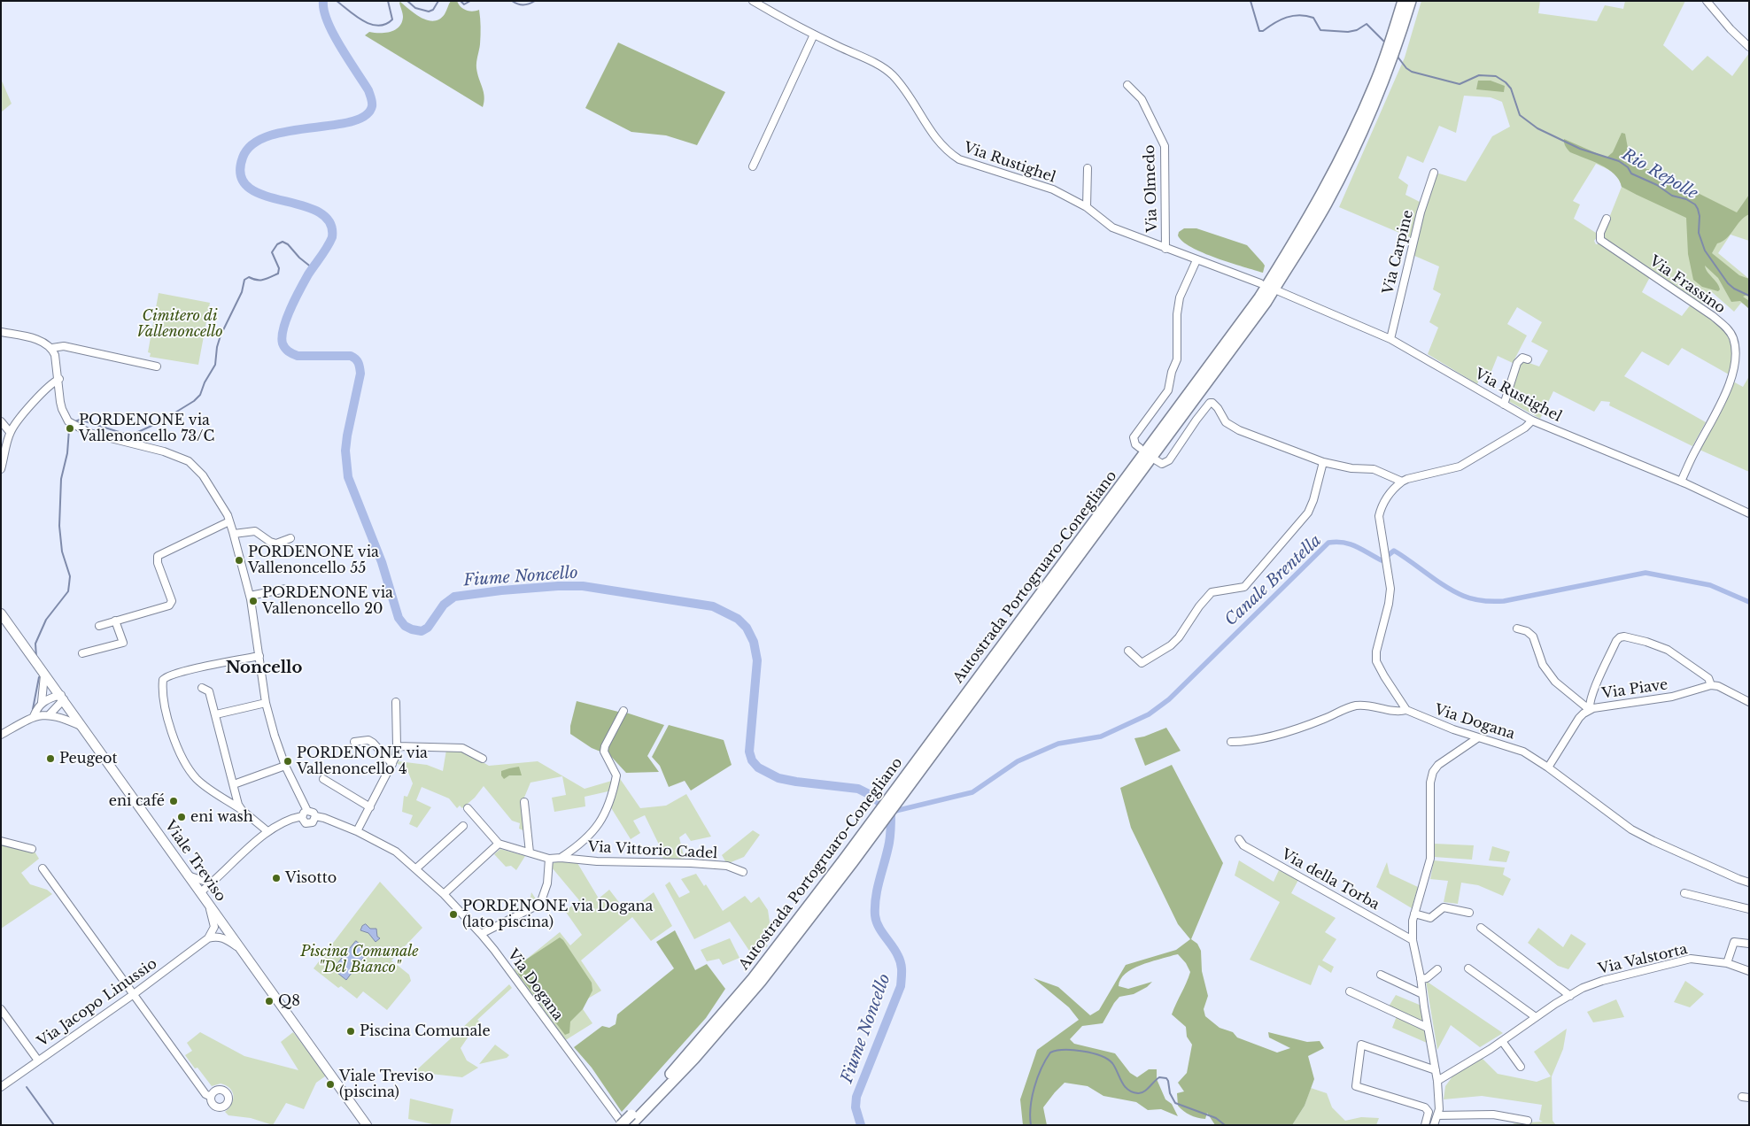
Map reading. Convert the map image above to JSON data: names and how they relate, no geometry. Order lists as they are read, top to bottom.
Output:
{
  "streets": {
    "highway": ["Autostrada Portogruaro-Conegliano"],
    "main road": ["Viale Treviso"],
    "street": [
      "Via Rustighel",
      "Via Olmedo",
      "Via Carpine",
      "Via Frassino",
      "Via Piave",
      "Via Dogana",
      "Via Vittorio Cadel",
      "Via della Torba",
      "Via Valstorta",
      "Via Jacopo Linussio"
    ]
  },
  "crossings": [
    ["Via Rustighel", "Via Olmedo"],
    ["Via Rustighel", "Via Carpine"],
    ["Via Rustighel", "Via Frassino"],
    ["Autostrada Portogruaro-Conegliano", "Via Dogana"],
    ["Via Piave", "Via Dogana"]
  ],
  "districts": ["Noncello"],
  "water": ["Rio Repolle", "Fiume Noncello", "Canale Brentella"],
  "parks": ["Cimitero di Vallenoncello", "Piscina Comunale \"Del Bianco\""],
  "places": [
    "PORDENONE via Vallenoncello 73/C",
    "PORDENONE via Vallenoncello 55",
    "PORDENONE via Vallenoncello 20",
    "Peugeot",
    "PORDENONE via Vallenoncello 4",
    "eni café",
    "eni wash",
    "Visotto",
    "PORDENONE via Dogana (lato piscina)",
    "Q8",
    "Piscina Comunale",
    "Viale Treviso (piscina)"
  ]
}
